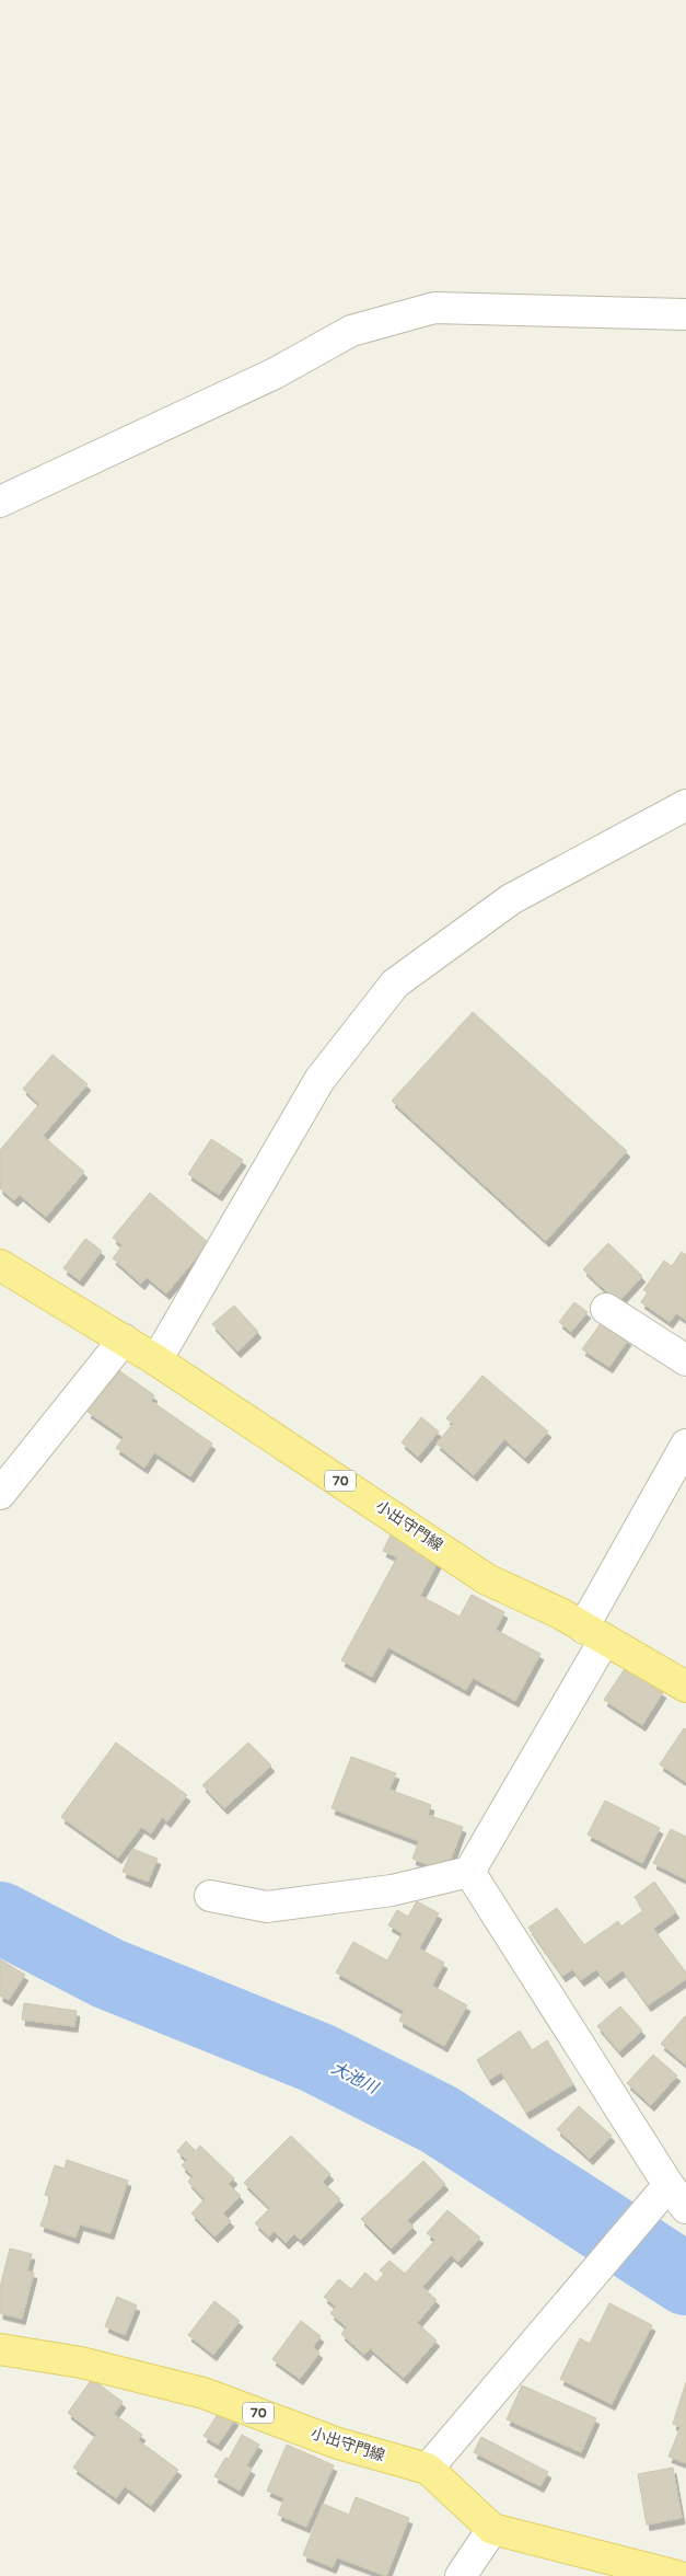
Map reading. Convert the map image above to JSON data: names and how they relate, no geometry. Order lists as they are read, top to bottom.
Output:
{
  "streets": {
    "main road": ["70", "小出守門線"]
  },
  "water": ["大池川"]
}
